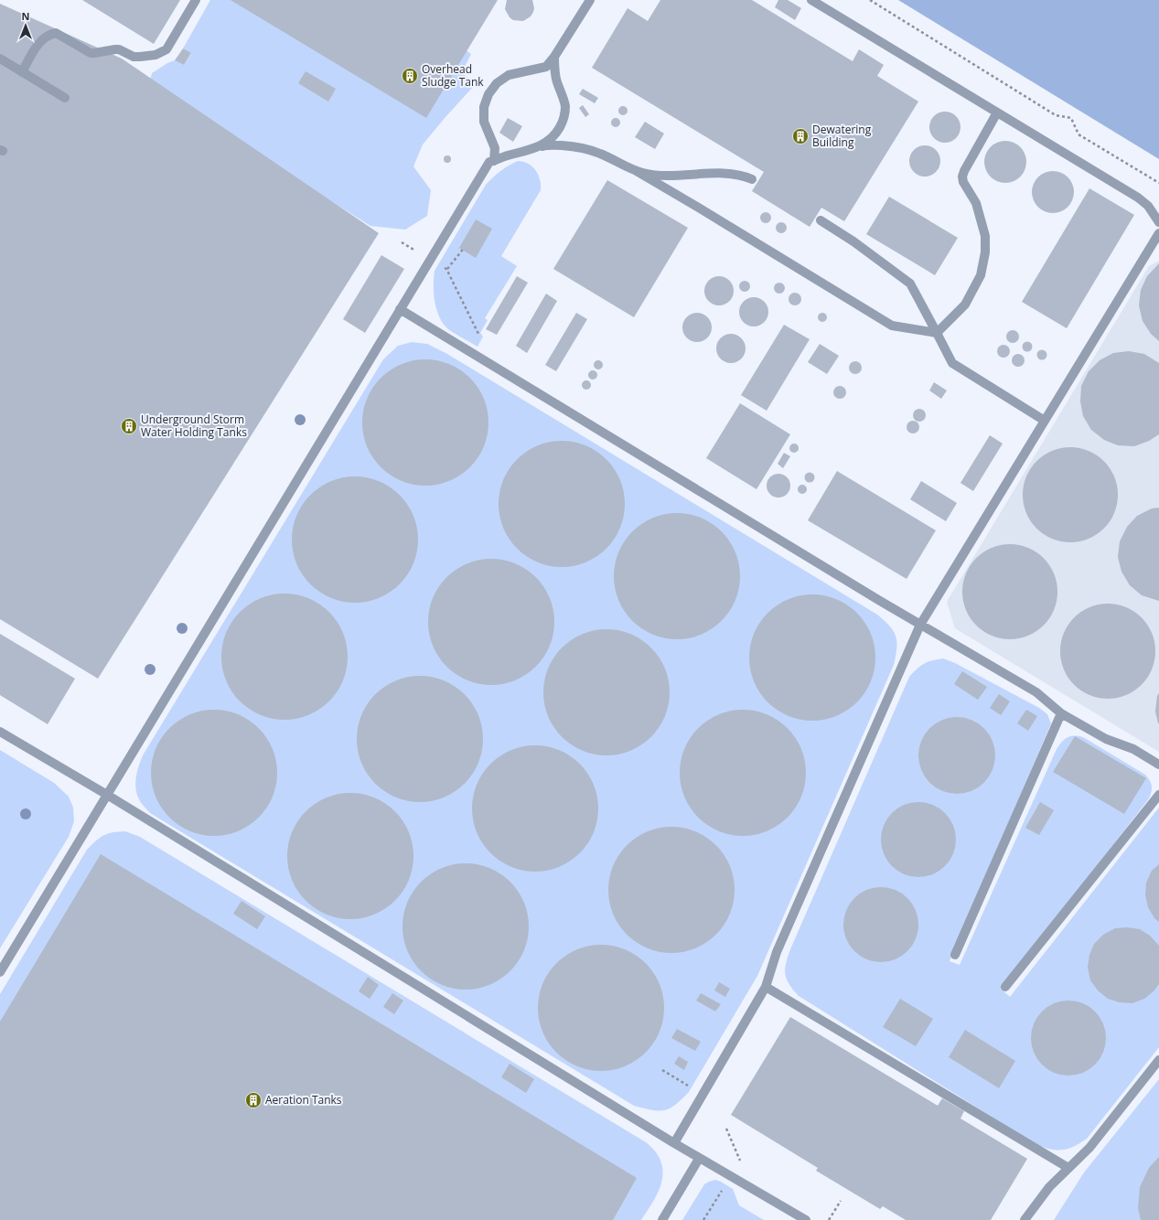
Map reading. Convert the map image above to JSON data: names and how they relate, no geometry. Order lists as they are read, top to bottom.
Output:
{
  "places": {
    "building": [
      "Overhead Sludge Tank",
      "Dewatering Building",
      "Underground Storm Water Holding Tanks",
      "Aeration Tanks"
    ]
  },
  "north": "top"
}
